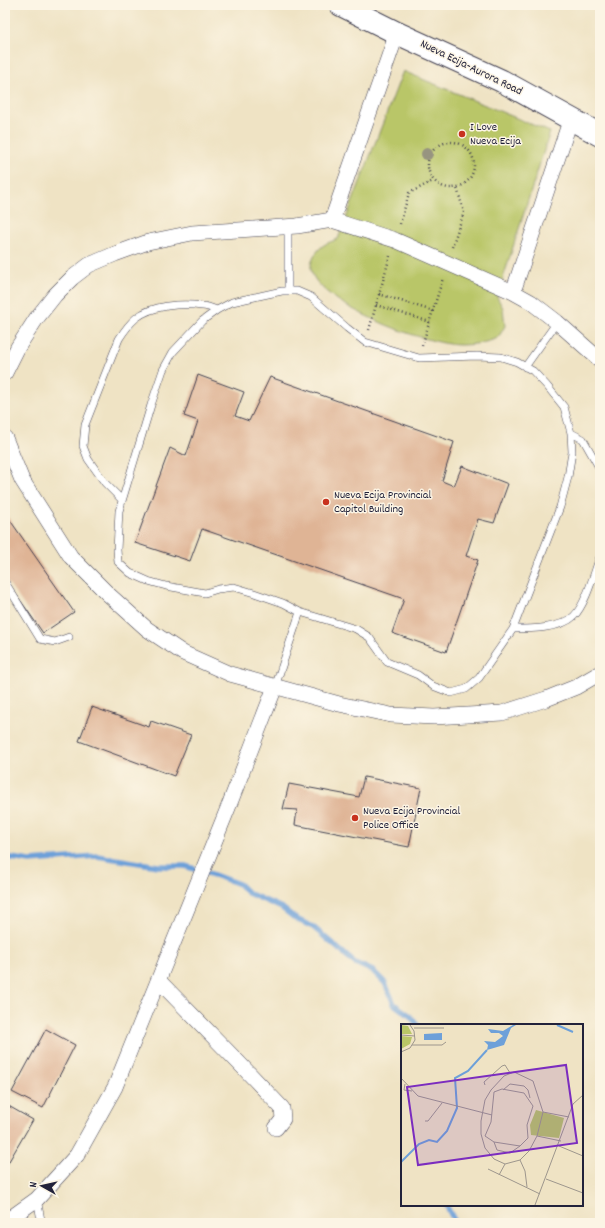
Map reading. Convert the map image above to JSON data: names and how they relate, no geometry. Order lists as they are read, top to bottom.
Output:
{
  "streets": {
    "main road": ["Nueva Ecija-Aurora Road"]
  },
  "places": ["I Love Nueva Ecija", "Nueva Ecija Provincial Capitol Building", "Nueva Ecija Provincial Police Office"],
  "north": "left"
}
